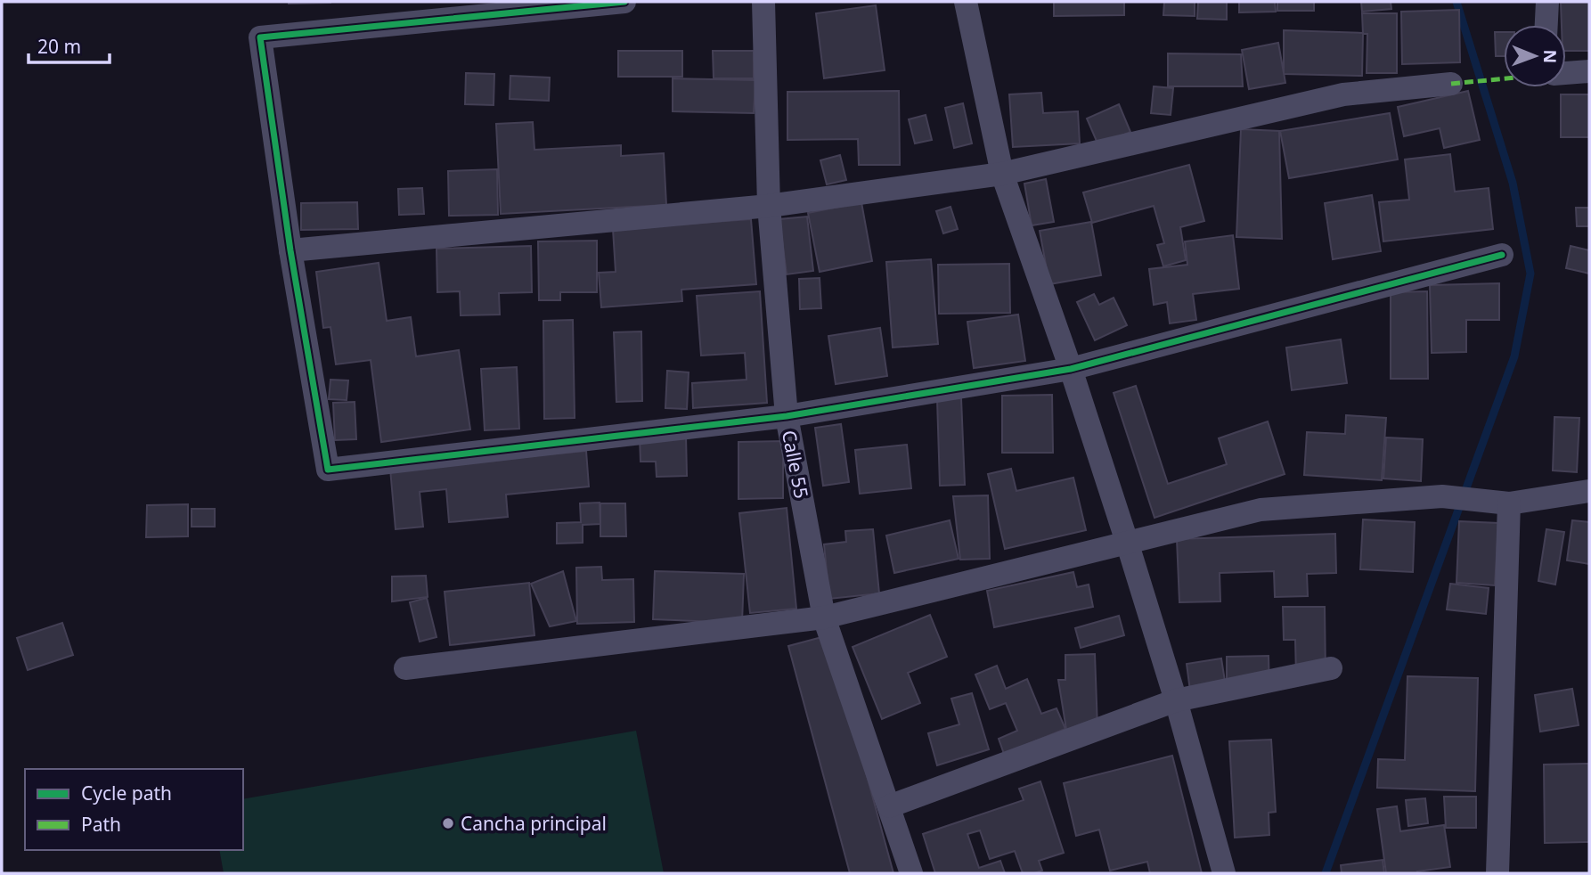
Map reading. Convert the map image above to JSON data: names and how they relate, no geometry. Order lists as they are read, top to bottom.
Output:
{
  "streets": {
    "street": ["Calle 55"]
  },
  "places": ["Cancha principal"],
  "legend": ["Cycle path", "Path"],
  "scale_bar": "20 m",
  "north": "right"
}
